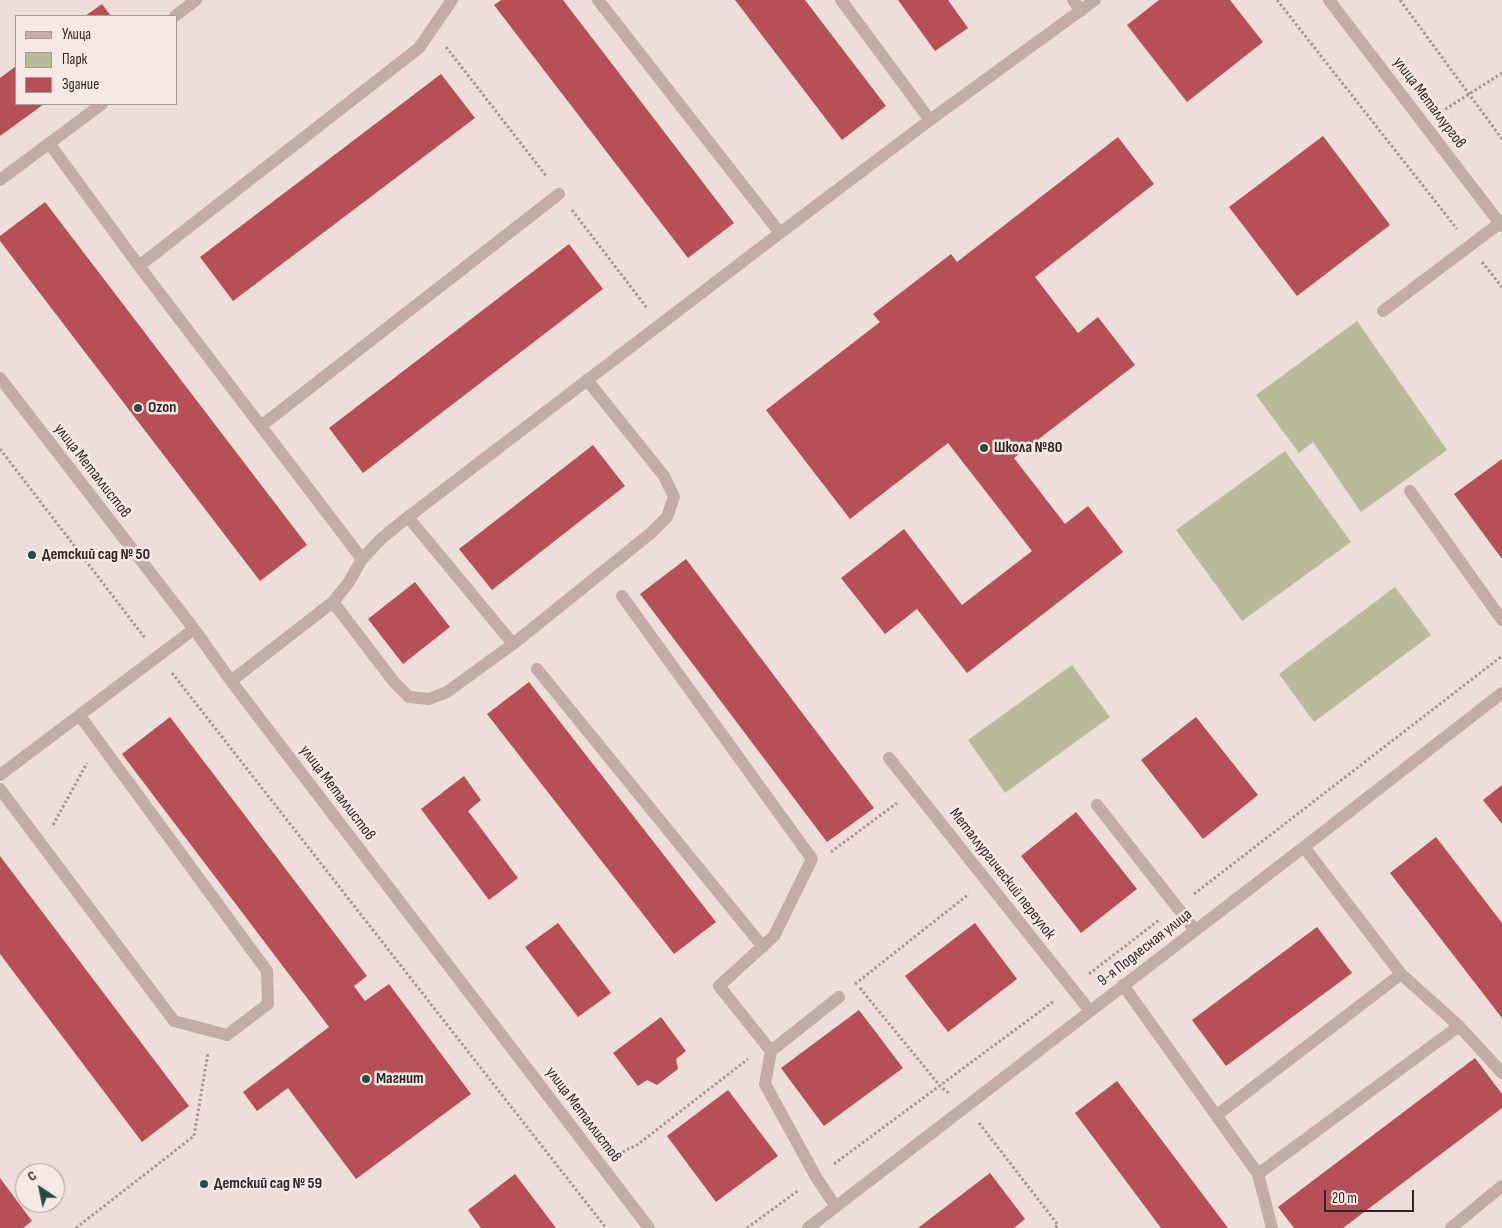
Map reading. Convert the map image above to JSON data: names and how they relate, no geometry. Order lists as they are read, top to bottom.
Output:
{
  "streets": {
    "street": [
      "улица Металлургов",
      "улица Металлистов",
      "Металлургический переулок",
      "9-я Подлесная улица"
    ]
  },
  "crossings": [
    ["Металлургический переулок", "9-я Подлесная улица"]
  ],
  "places": [
    "Ozon",
    "Школа №80",
    "Детский сад № 50",
    "Магнит",
    "Детский сад № 59"
  ],
  "legend": ["Улица", "Парк", "Здание"],
  "scale_bar": "20 m",
  "north": "top left"
}
